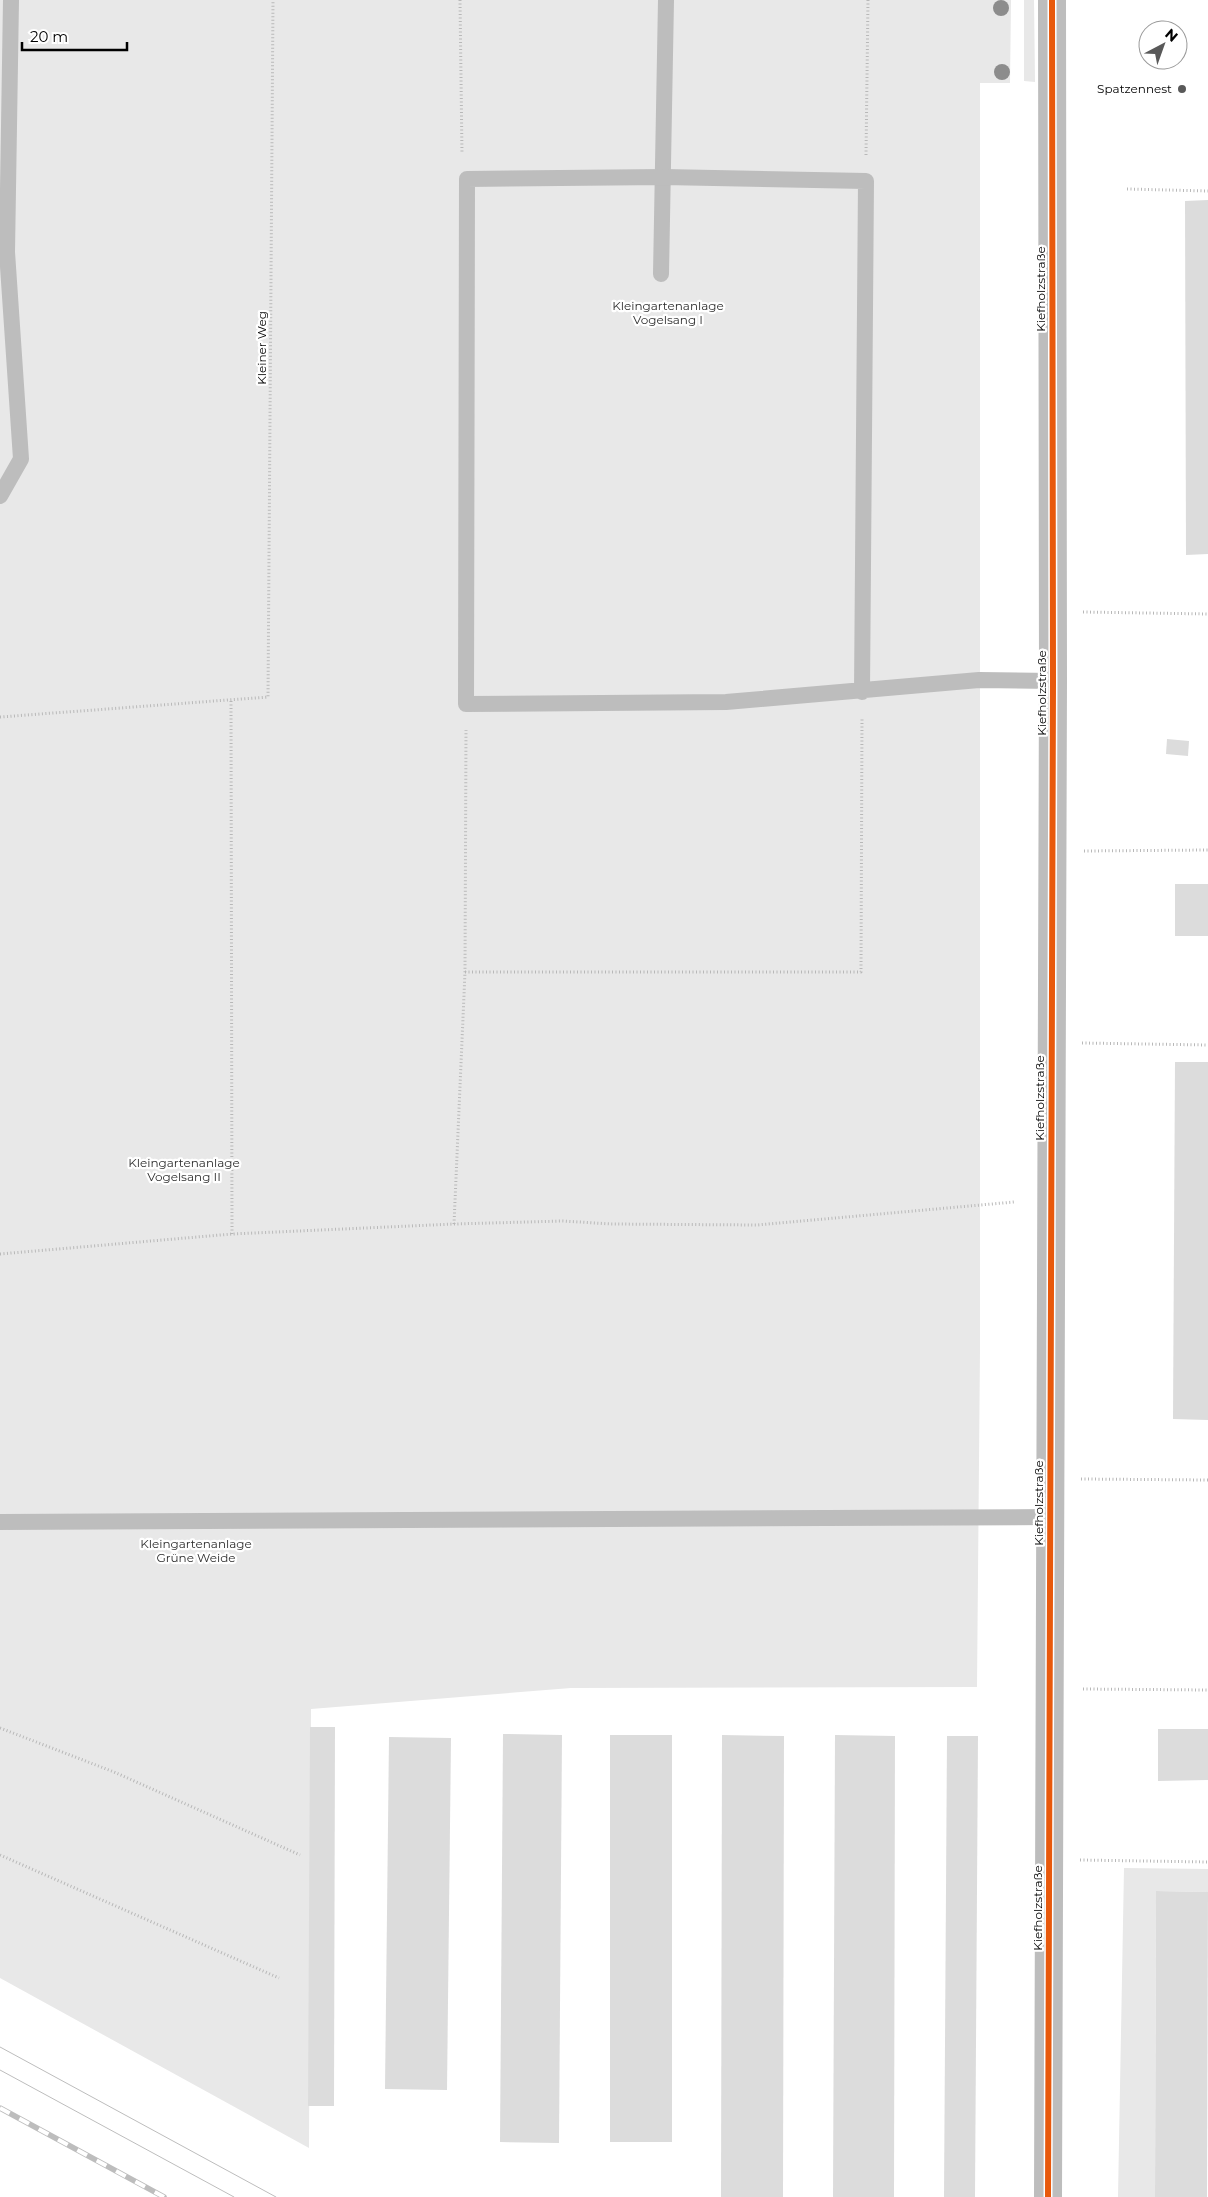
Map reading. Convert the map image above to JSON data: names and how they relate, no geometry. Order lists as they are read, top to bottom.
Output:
{
  "streets": {
    "street": ["Kiefholzstraße"],
    "path": ["Kleiner Weg"]
  },
  "parks": ["Kleingartenanlage Vogelsang I", "Kleingartenanlage Vogelsang II", "Kleingartenanlage Grüne Weide"],
  "places": ["Spatzennest"],
  "scale_bar": "20 m",
  "north": "top right"
}
